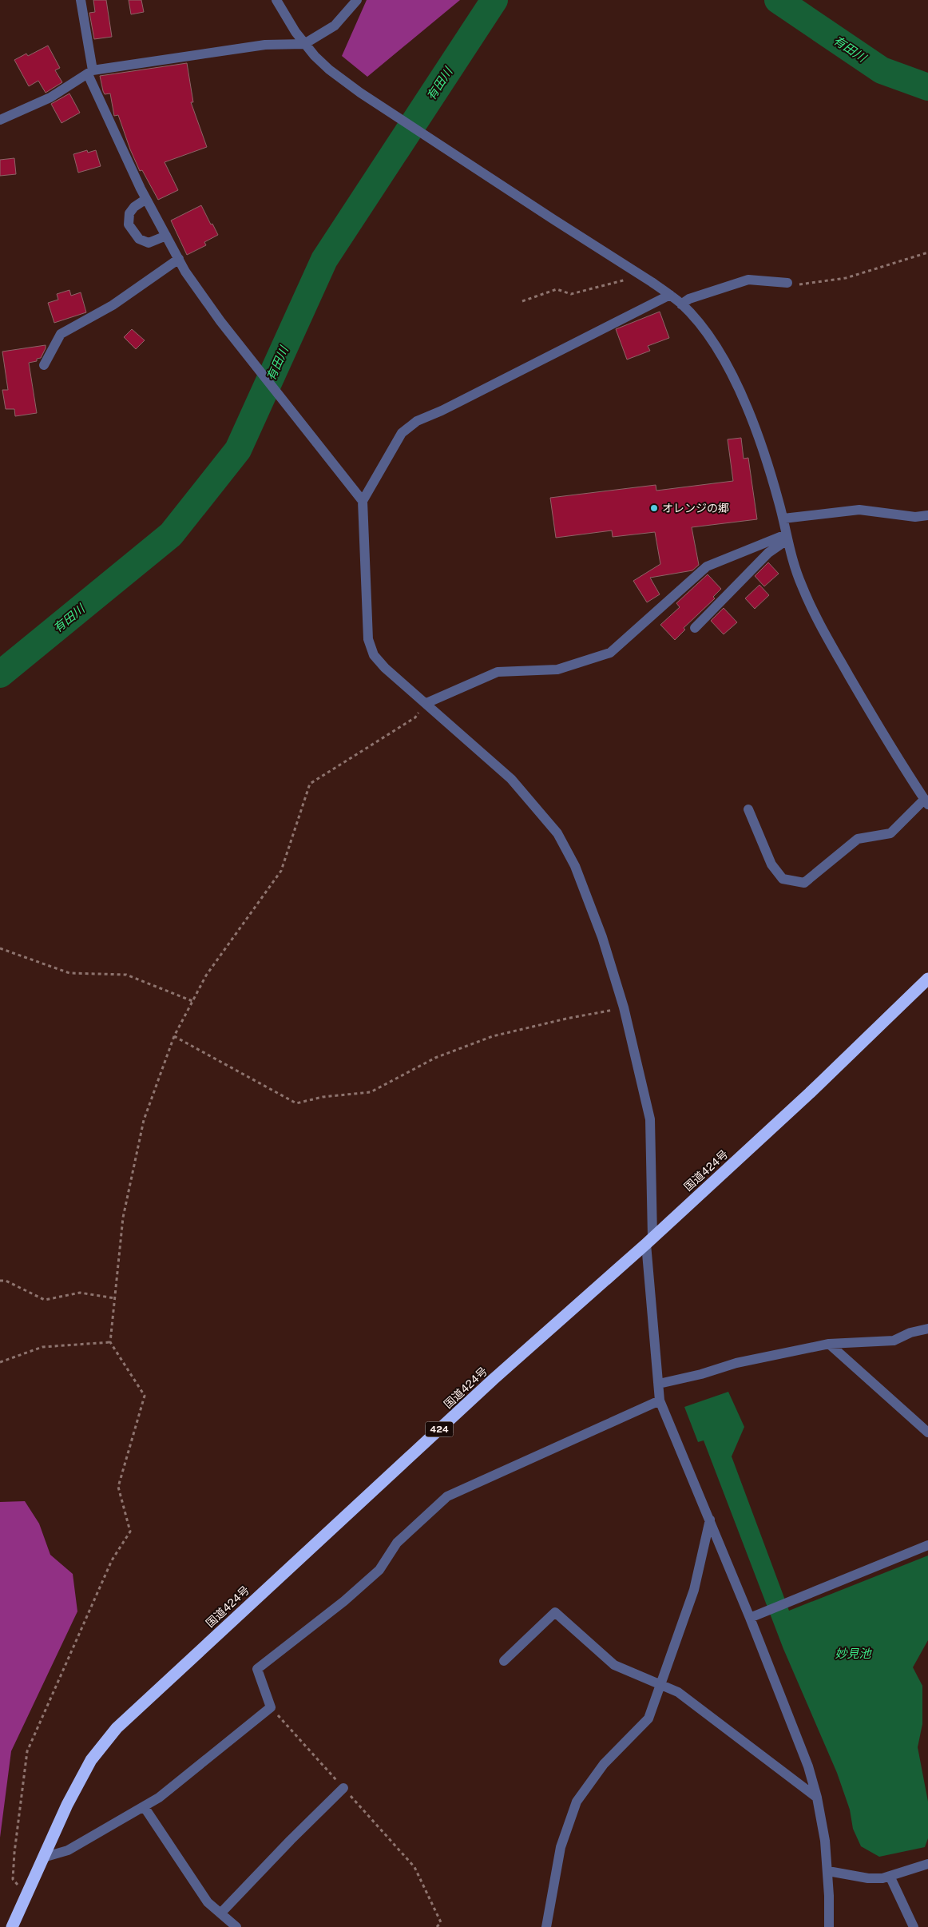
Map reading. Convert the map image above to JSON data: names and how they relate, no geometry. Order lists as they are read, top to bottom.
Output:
{
  "streets": {
    "highway": ["国道424号", "424"]
  },
  "water": ["有田川", "妙見池"],
  "places": ["オレンジの郷"]
}
